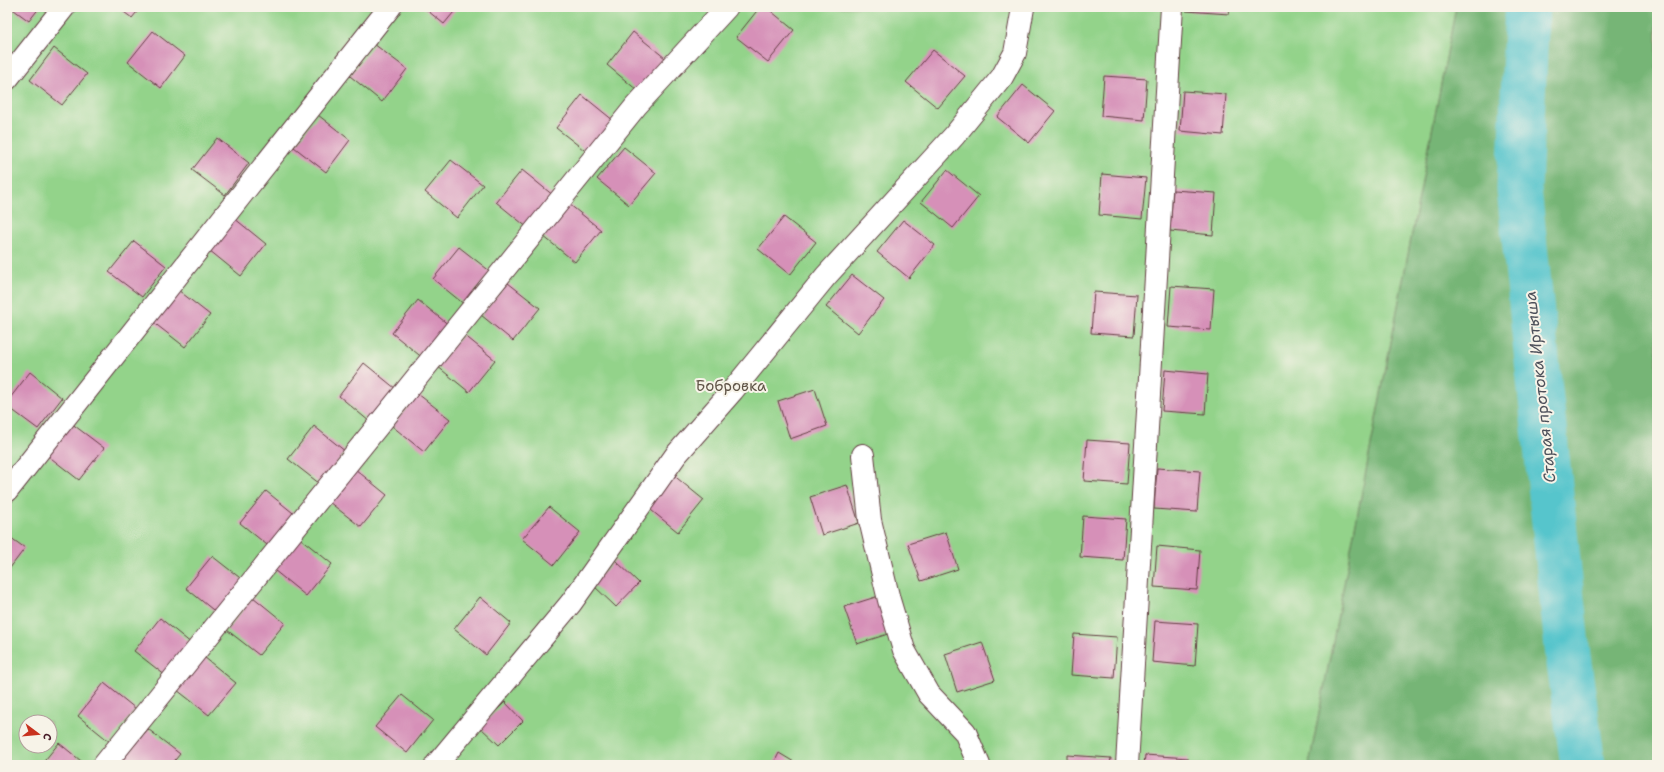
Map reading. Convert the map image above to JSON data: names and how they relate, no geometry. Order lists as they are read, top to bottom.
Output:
{
  "water": ["Старая протока Иртыша"],
  "parks": ["Бобровка"],
  "north": "right"
}
